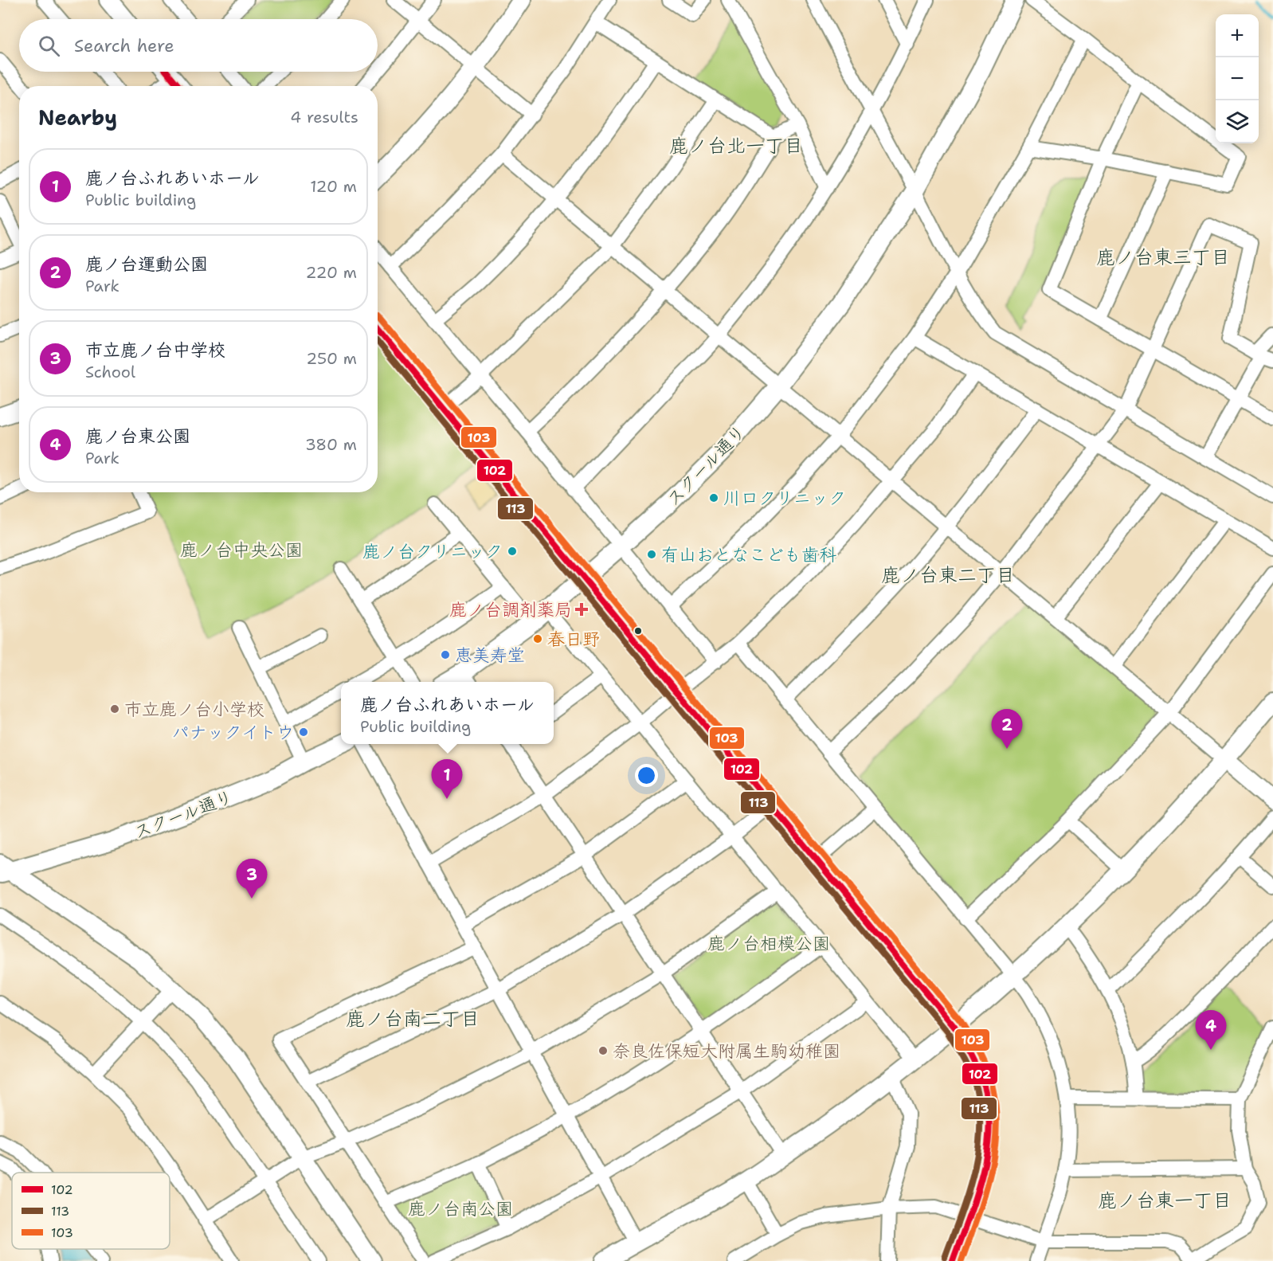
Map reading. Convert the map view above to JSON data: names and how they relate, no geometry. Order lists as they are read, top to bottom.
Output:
{
  "streets": {
    "street": ["スクール通り"]
  },
  "districts": [
    "鹿ノ台北一丁目",
    "鹿ノ台東三丁目",
    "鹿ノ台東二丁目",
    "鹿ノ台南二丁目",
    "鹿ノ台東一丁目"
  ],
  "parks": ["鹿ノ台中央公園", "鹿ノ台相模公園", "鹿ノ台南公園"],
  "places": {
    "other": [
      "川口クリニック",
      "鹿ノ台クリニック",
      "有山おとなこども歯科",
      "春日野",
      "恵美寿堂",
      "市立鹿ノ台小学校",
      "パナックイトウ",
      "奈良佐保短大附属生駒幼稚園"
    ],
    "health": ["鹿ノ台調剤薬局"]
  },
  "lines": ["transit line 102", "transit line 103", "transit line 113"],
  "legend": ["102", "113", "103"],
  "page": {
    "map_buttons": ["+", "−"],
    "search": "Search here",
    "heading": ["Nearby", "4 results"],
    "list": [
      {
        "mark": "1",
        "name": "鹿ノ台ふれあいホール",
        "note": "Public building",
        "value": "120 m"
      },
      {
        "mark": "2",
        "name": "鹿ノ台運動公園",
        "note": "Park",
        "value": "220 m"
      },
      {
        "mark": "3",
        "name": "市立鹿ノ台中学校",
        "note": "School",
        "value": "250 m"
      },
      {
        "mark": "4",
        "name": "鹿ノ台東公園",
        "note": "Park",
        "value": "380 m"
      }
    ],
    "popup": ["鹿ノ台ふれあいホール", "Public building"],
    "pins": [
      "2",
      "1",
      "3",
      "4"
    ]
  }
}
